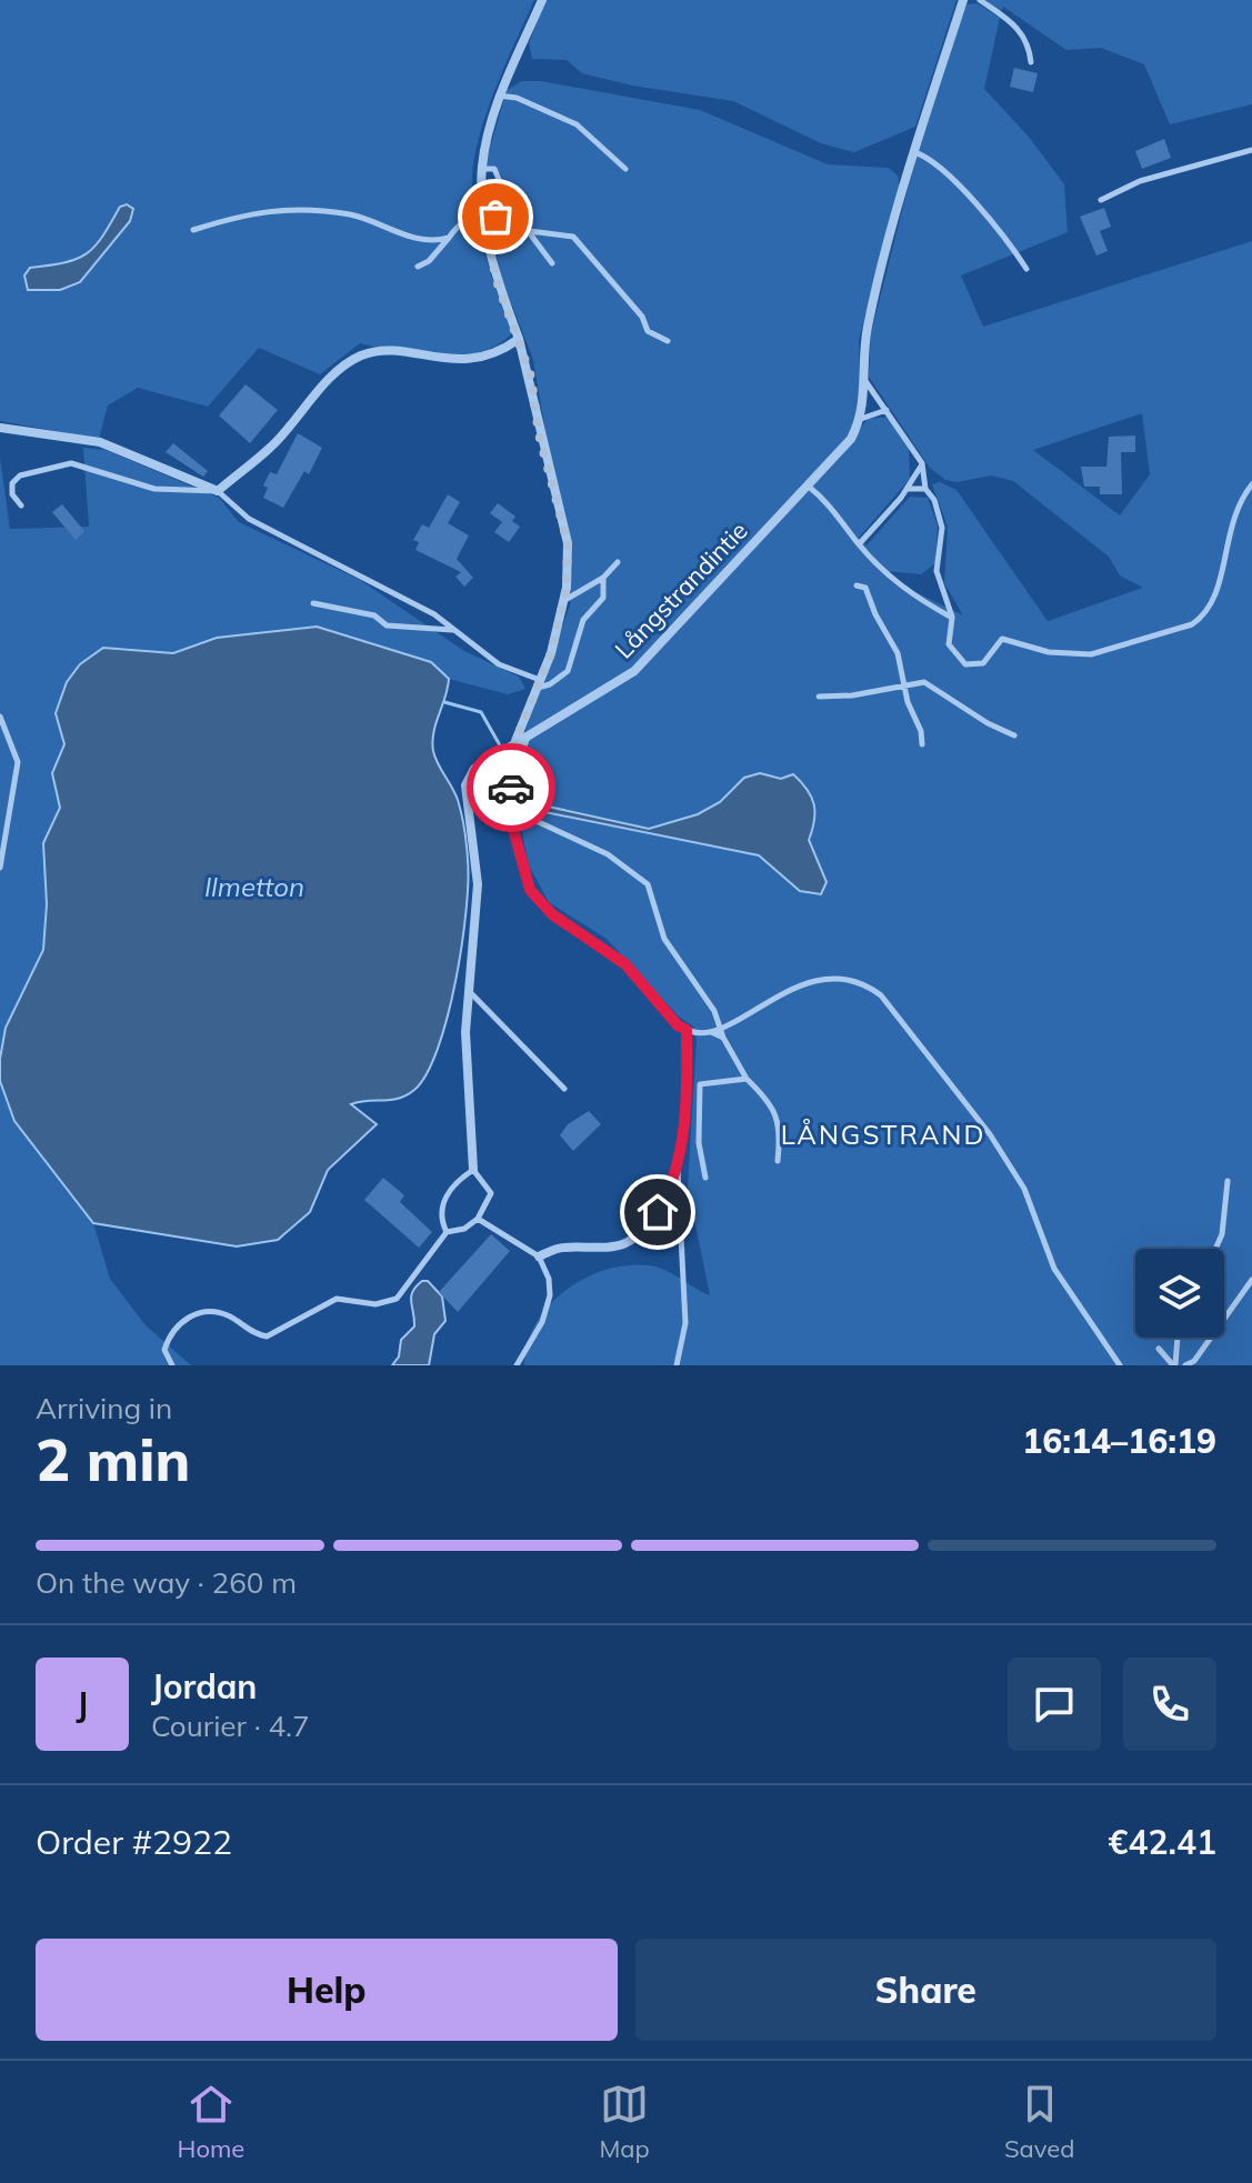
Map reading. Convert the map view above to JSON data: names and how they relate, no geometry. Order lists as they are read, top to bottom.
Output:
{
  "streets": {
    "street": ["Långstrandintie"]
  },
  "districts": ["LÅNGSTRAND"],
  "water": ["Ilmetton"],
  "page": {
    "heading": ["2 min", "Arriving in", "16:14–16:19"],
    "panel": [
      "Jordan",
      "Courier · 4.7",
      "Order #2922",
      "€42.41"
    ],
    "bar": "On the way · 260 m",
    "round": "J",
    "buttons": ["Help", "Share"],
    "tabs": ["Home", "Map", "Saved"]
  }
}
